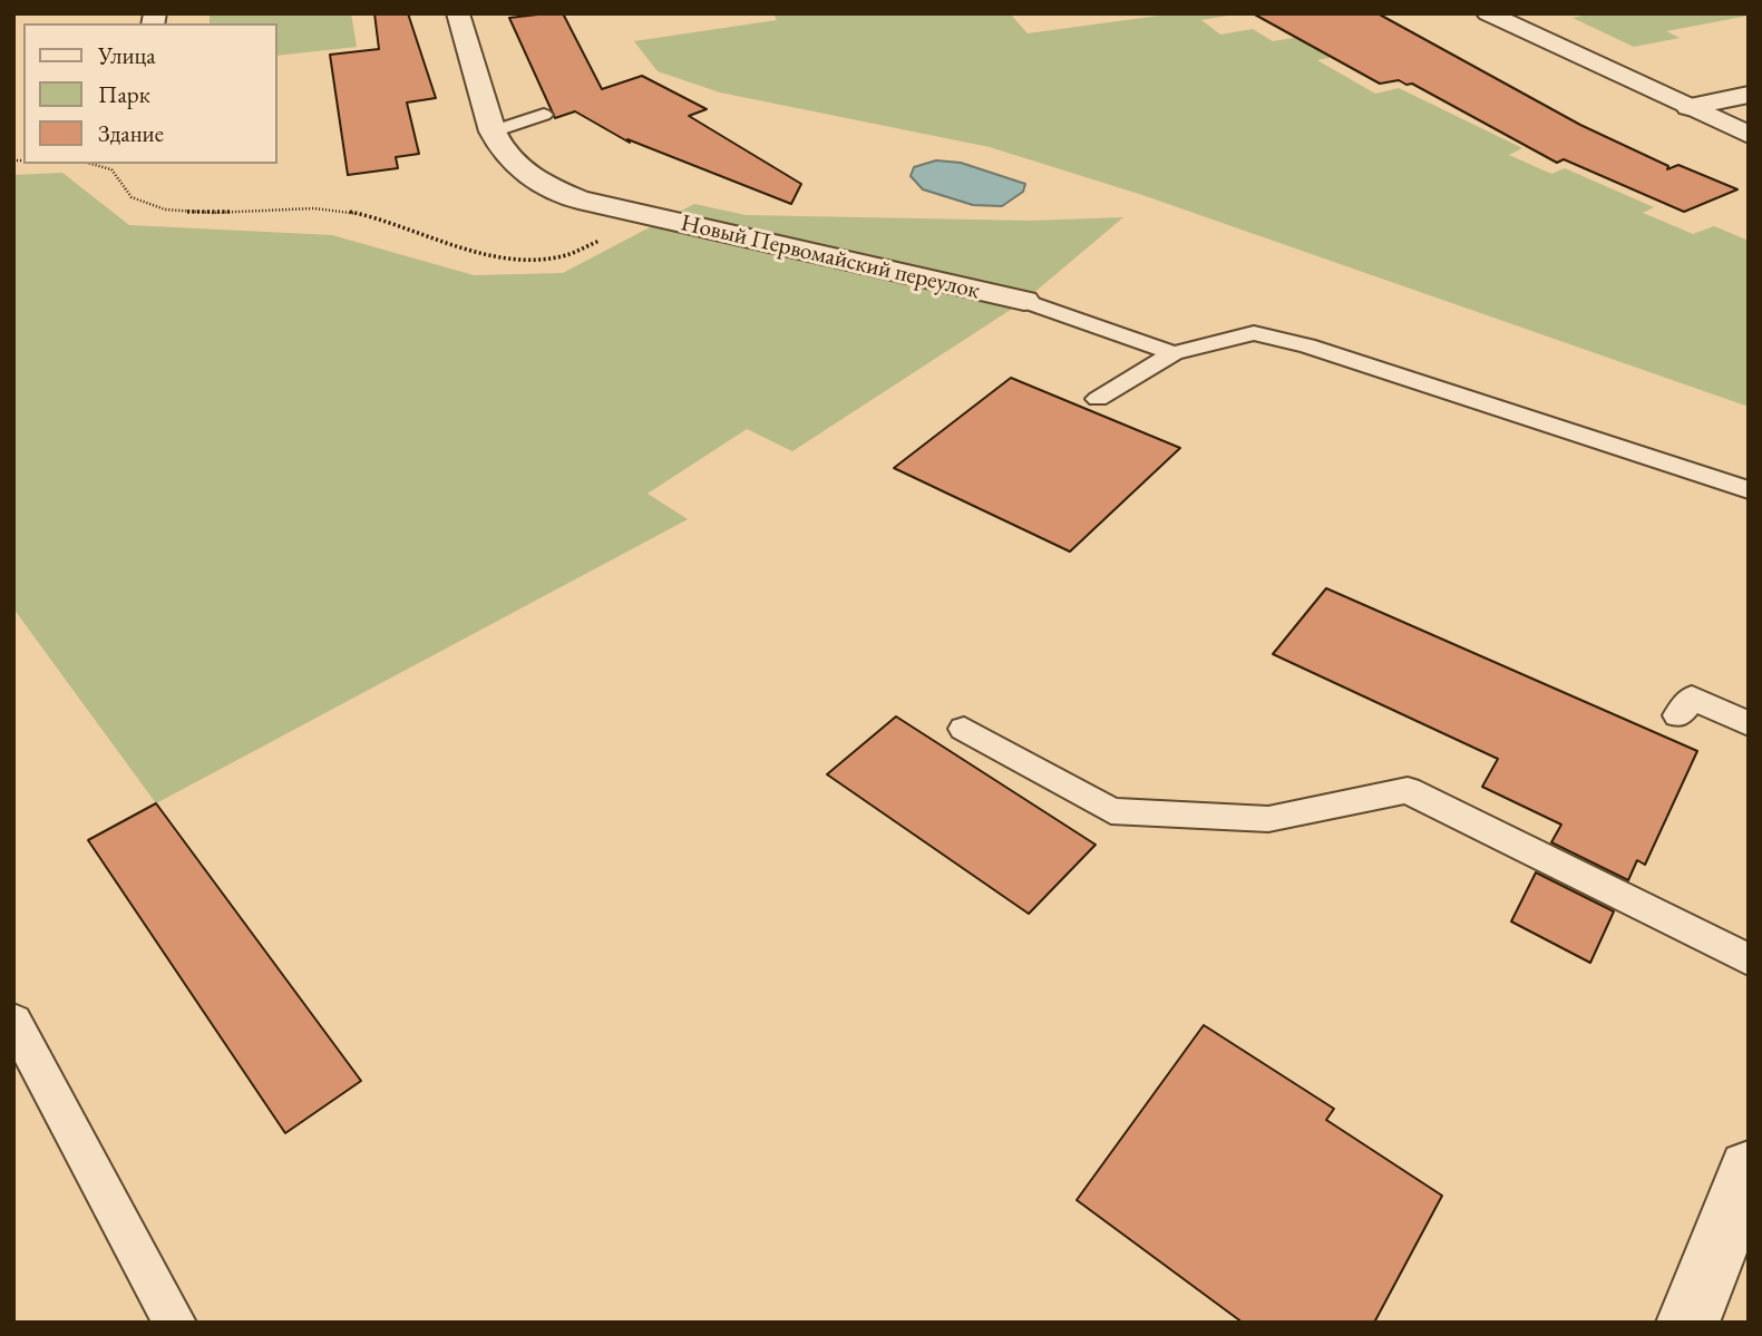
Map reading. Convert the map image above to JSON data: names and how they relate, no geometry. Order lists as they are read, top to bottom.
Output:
{
  "streets": {
    "street": ["Новый Первомайский переулок"]
  },
  "legend": ["Улица", "Парк", "Здание"]
}
